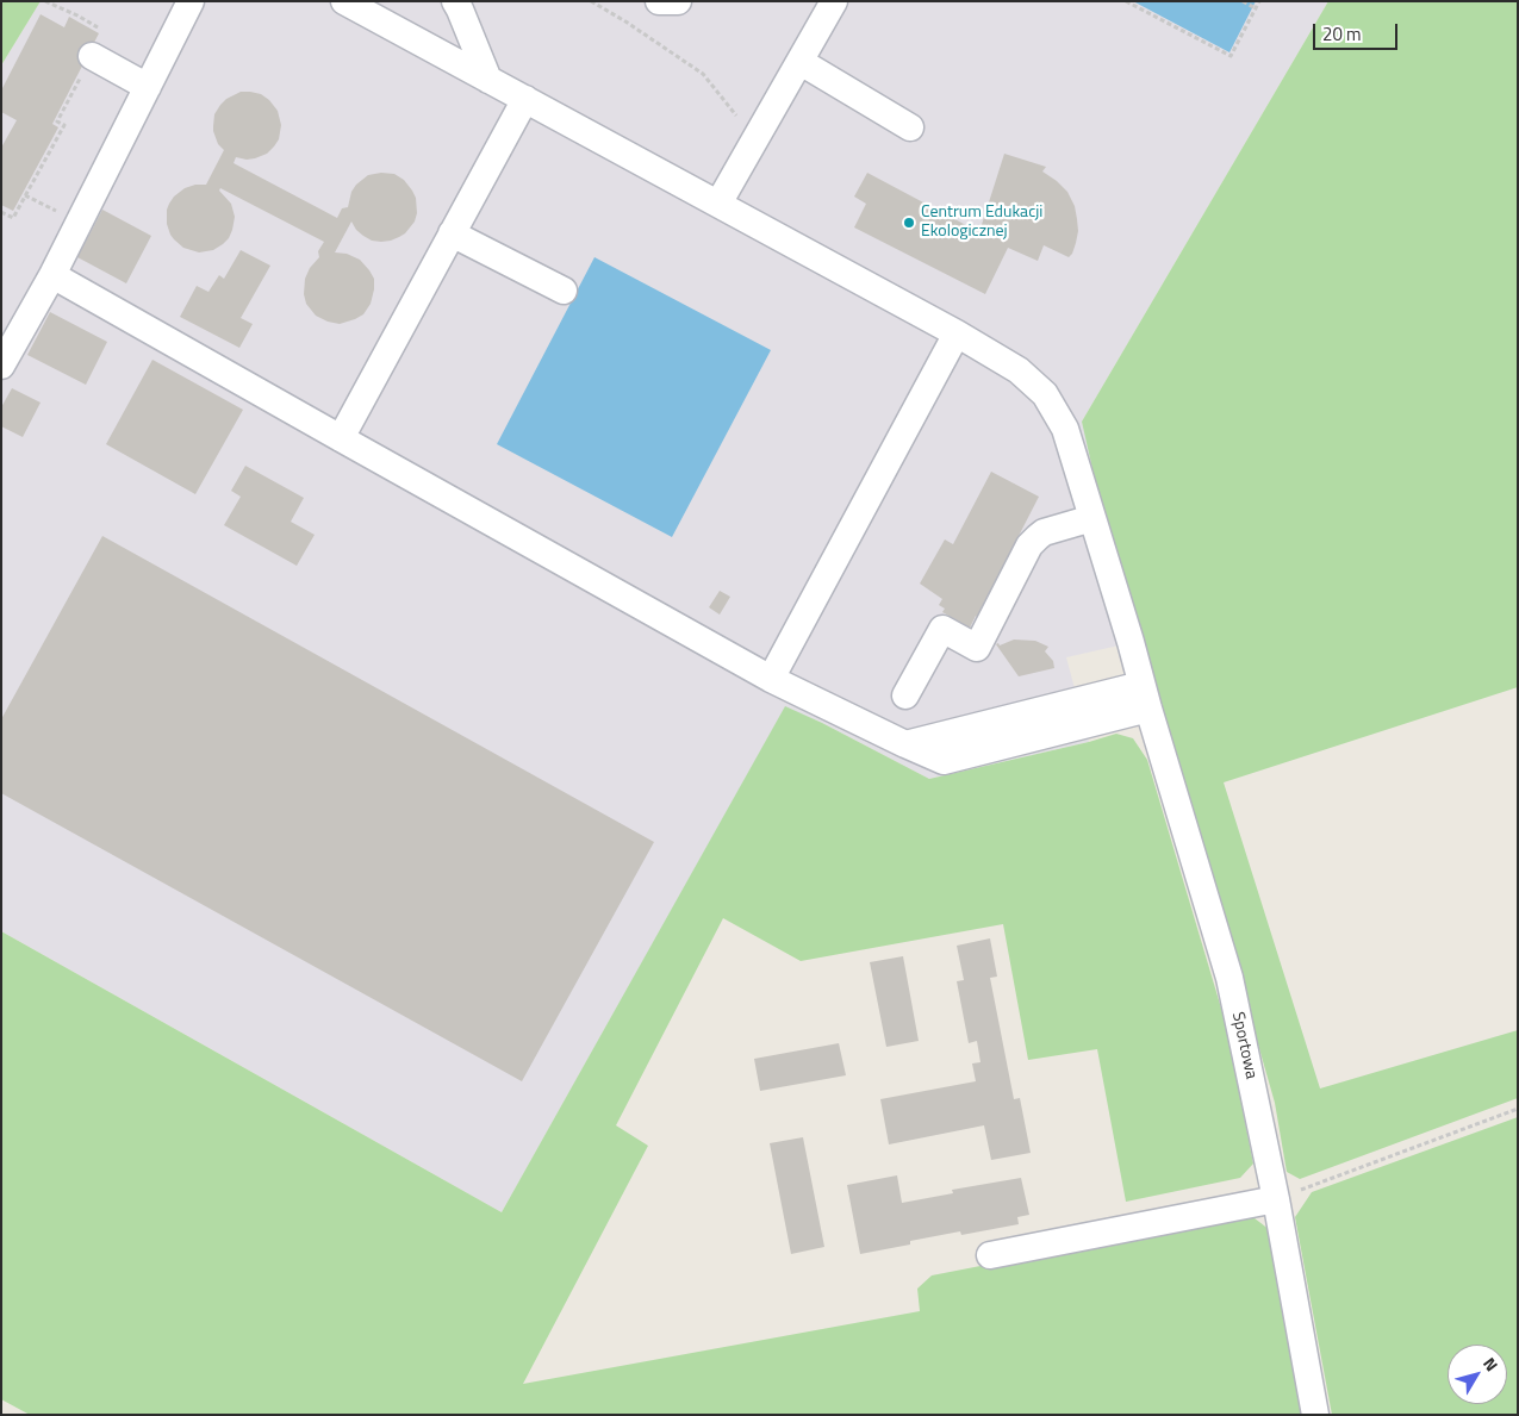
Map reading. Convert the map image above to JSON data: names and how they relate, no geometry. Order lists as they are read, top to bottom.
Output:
{
  "streets": {
    "street": ["Sportowa"]
  },
  "places": ["Centrum Edukacji Ekologicznej"],
  "scale_bar": "20 m",
  "north": "top right"
}
